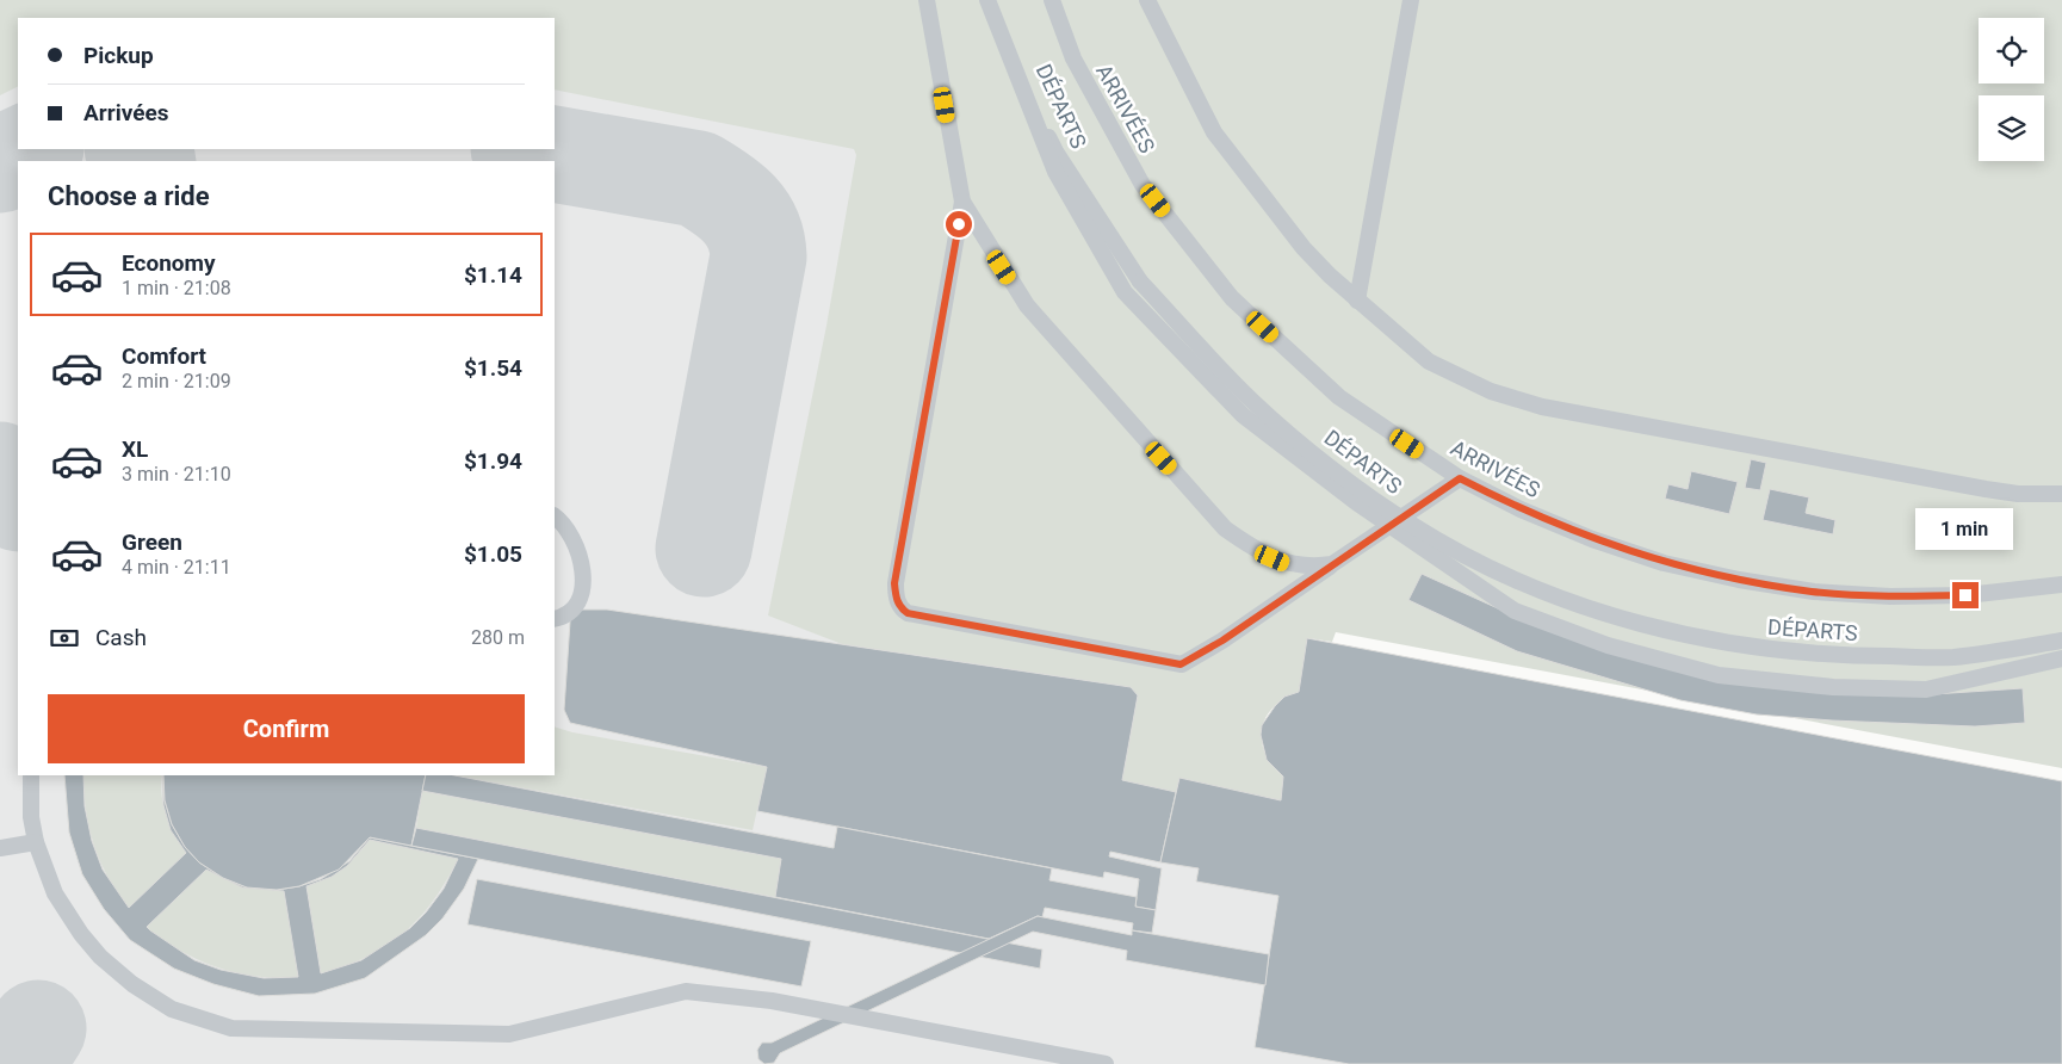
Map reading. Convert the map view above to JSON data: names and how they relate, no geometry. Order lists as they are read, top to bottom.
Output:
{
  "streets": {
    "lane": ["DÉPARTS", "ARRIVÉES"]
  },
  "page": {
    "banner": ["Pickup", "Arrivées"],
    "heading": "Choose a ride",
    "list": [
      {
        "name": "Economy",
        "note": "1 min · 21:08",
        "value": "$1.14"
      },
      {
        "name": "Comfort",
        "note": "2 min · 21:09",
        "value": "$1.54"
      },
      {
        "name": "XL",
        "note": "3 min · 21:10",
        "value": "$1.94"
      },
      {
        "name": "Green",
        "note": "4 min · 21:11",
        "value": "$1.05"
      }
    ],
    "bubble": "1 min",
    "pay": ["Cash", "280 m"],
    "buttons": "Confirm"
  }
}
